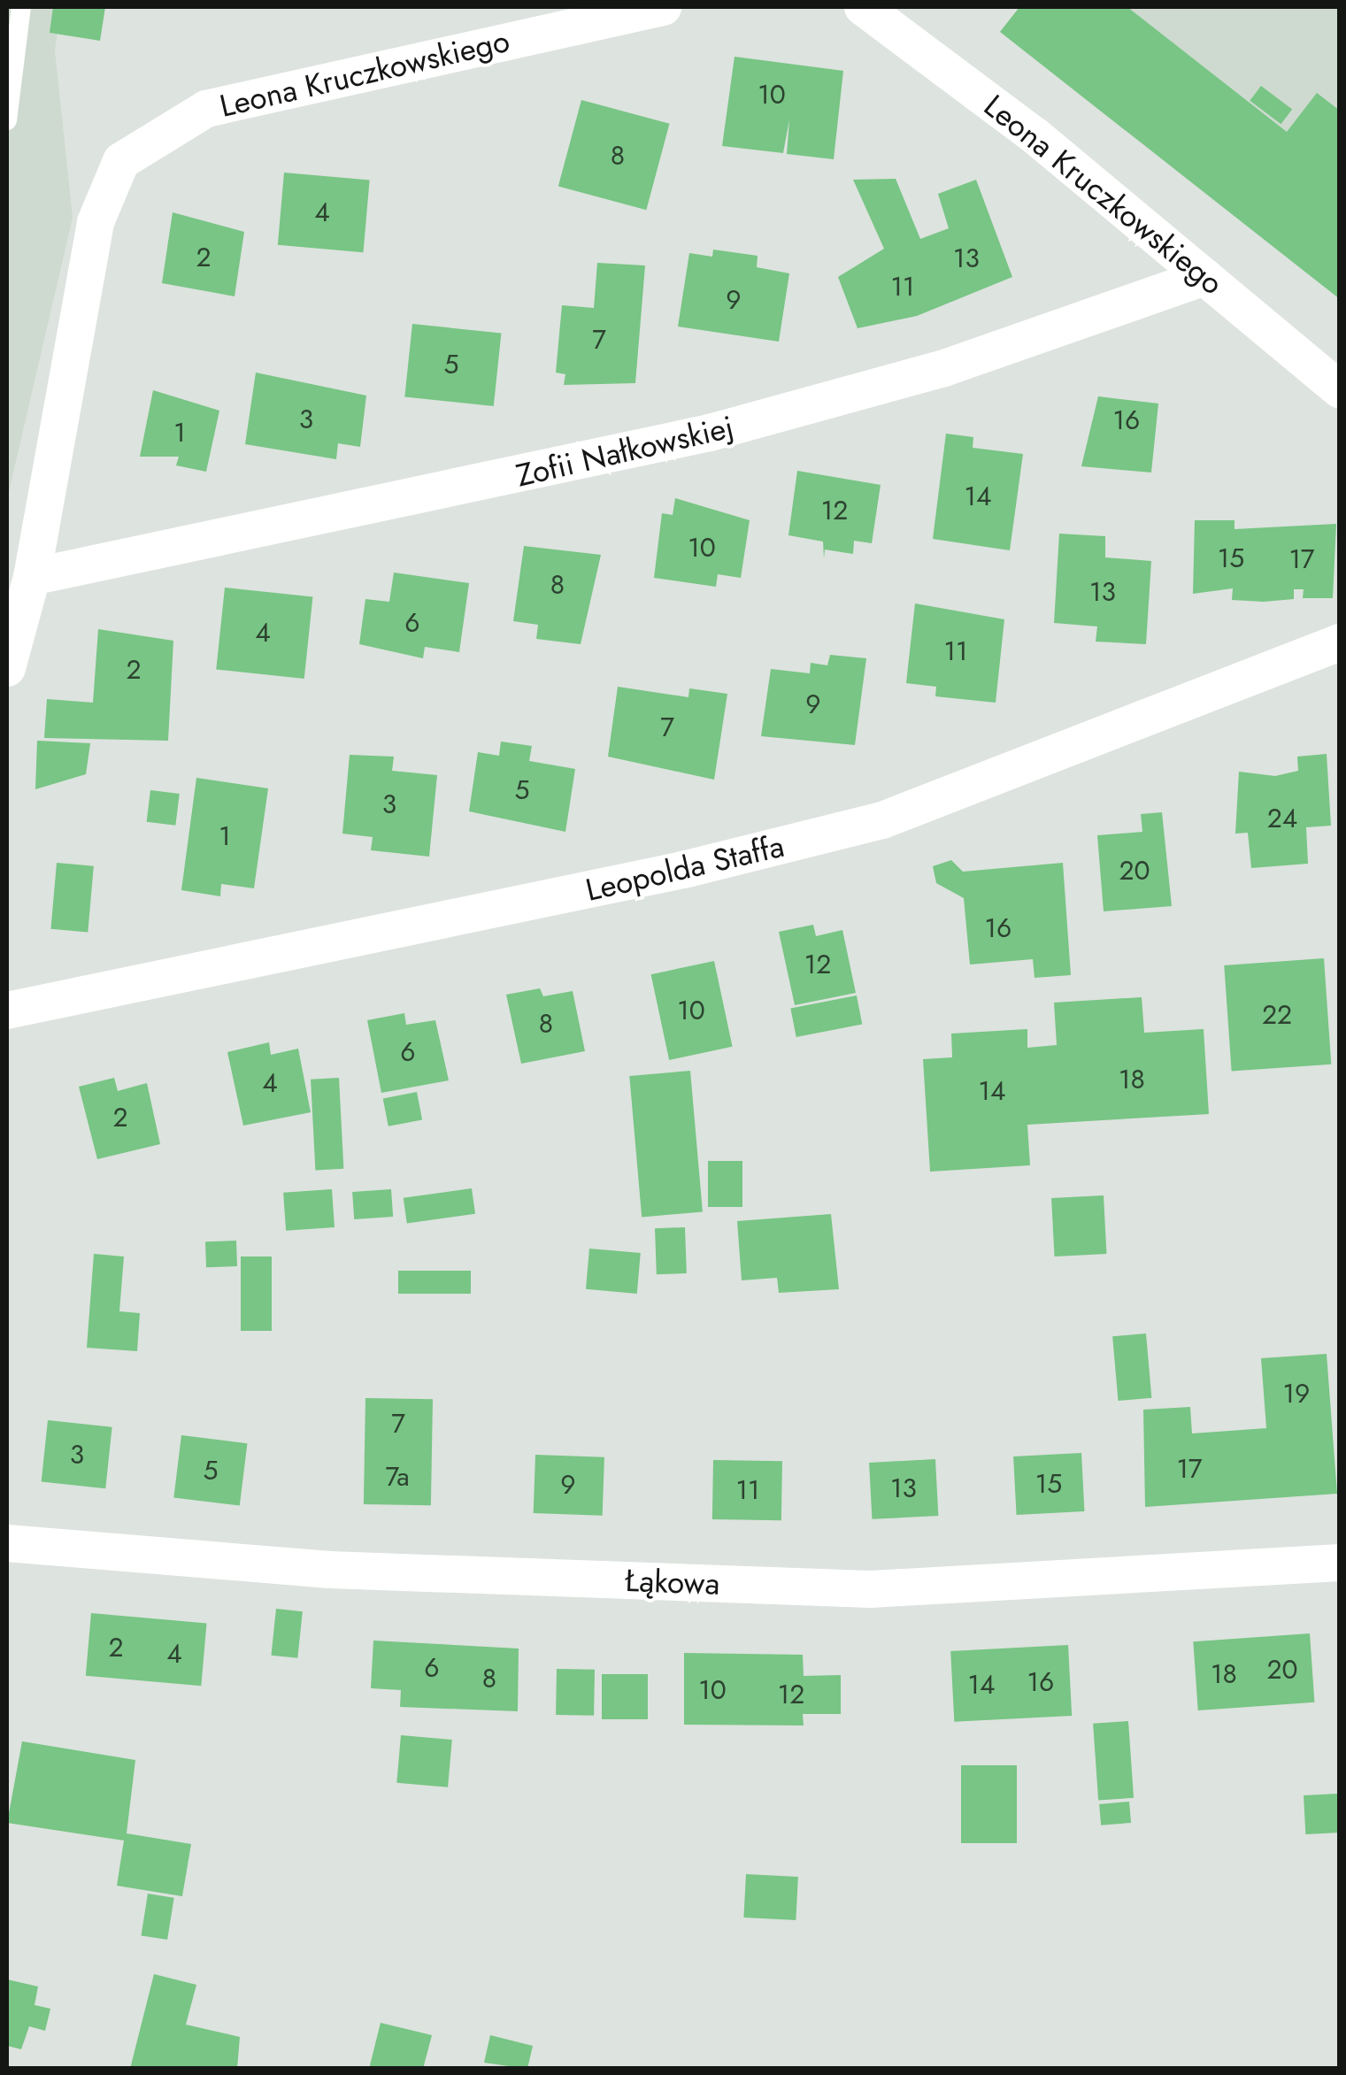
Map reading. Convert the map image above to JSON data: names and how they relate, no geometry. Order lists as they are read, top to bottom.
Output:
{
  "streets": {
    "street": [
      "Leona Kruczkowskiego",
      "Zofii Nałkowskiej",
      "Leopolda Staffa",
      "Łąkowa"
    ]
  },
  "crossings": [
    ["Leona Kruczkowskiego", "Zofii Nałkowskiej"]
  ],
  "house_numbers": [
    "10",
    "8",
    "4",
    "2",
    "13",
    "11",
    "9",
    "7",
    "5",
    "3",
    "16",
    "1",
    "14",
    "12",
    "10",
    "15",
    "17",
    "8",
    "13",
    "6",
    "4",
    "11",
    "2",
    "9",
    "7",
    "5",
    "3",
    "24",
    "1",
    "20",
    "16",
    "12",
    "10",
    "22",
    "8",
    "6",
    "18",
    "4",
    "14",
    "2",
    "19",
    "7",
    "3",
    "17",
    "5",
    "7a",
    "15",
    "9",
    "13",
    "11",
    "2",
    "4",
    "6",
    "20",
    "18",
    "8",
    "16",
    "14",
    "10",
    "12"
  ]
}
